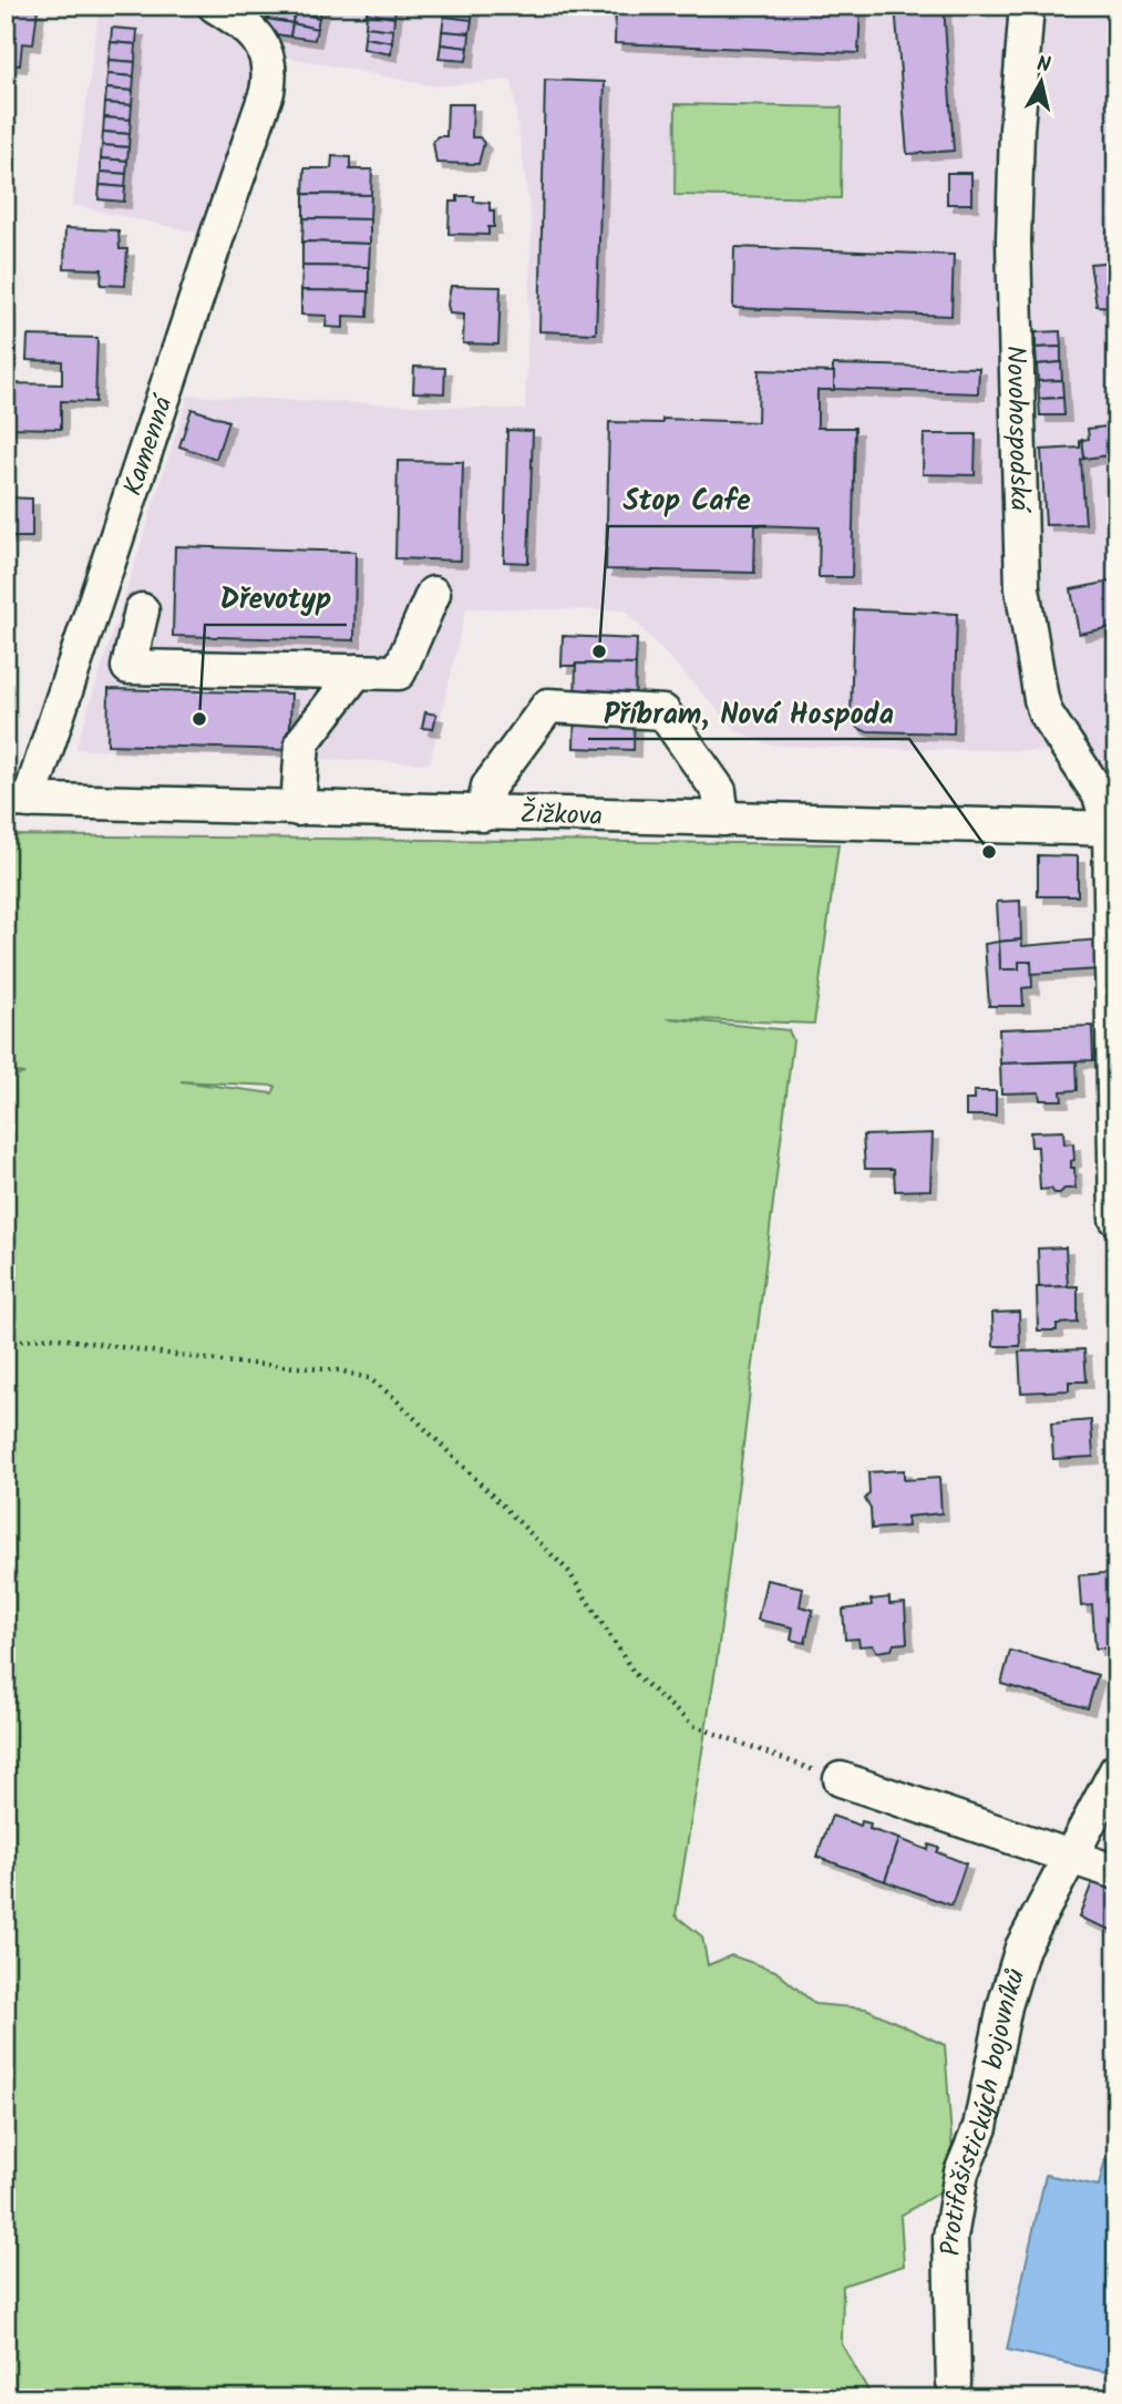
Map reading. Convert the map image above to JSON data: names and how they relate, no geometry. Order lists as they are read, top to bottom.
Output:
{
  "streets": {
    "street": [
      "Novohospodská",
      "Kamenná",
      "Žižkova",
      "Protifašistických bojovníků"
    ]
  },
  "crossings": [
    ["Novohospodská", "Žižkova"],
    ["Kamenná", "Žižkova"]
  ],
  "places": ["Stop Cafe", "Dřevotyp", "Příbram, Nová Hospoda"],
  "north": "top"
}
